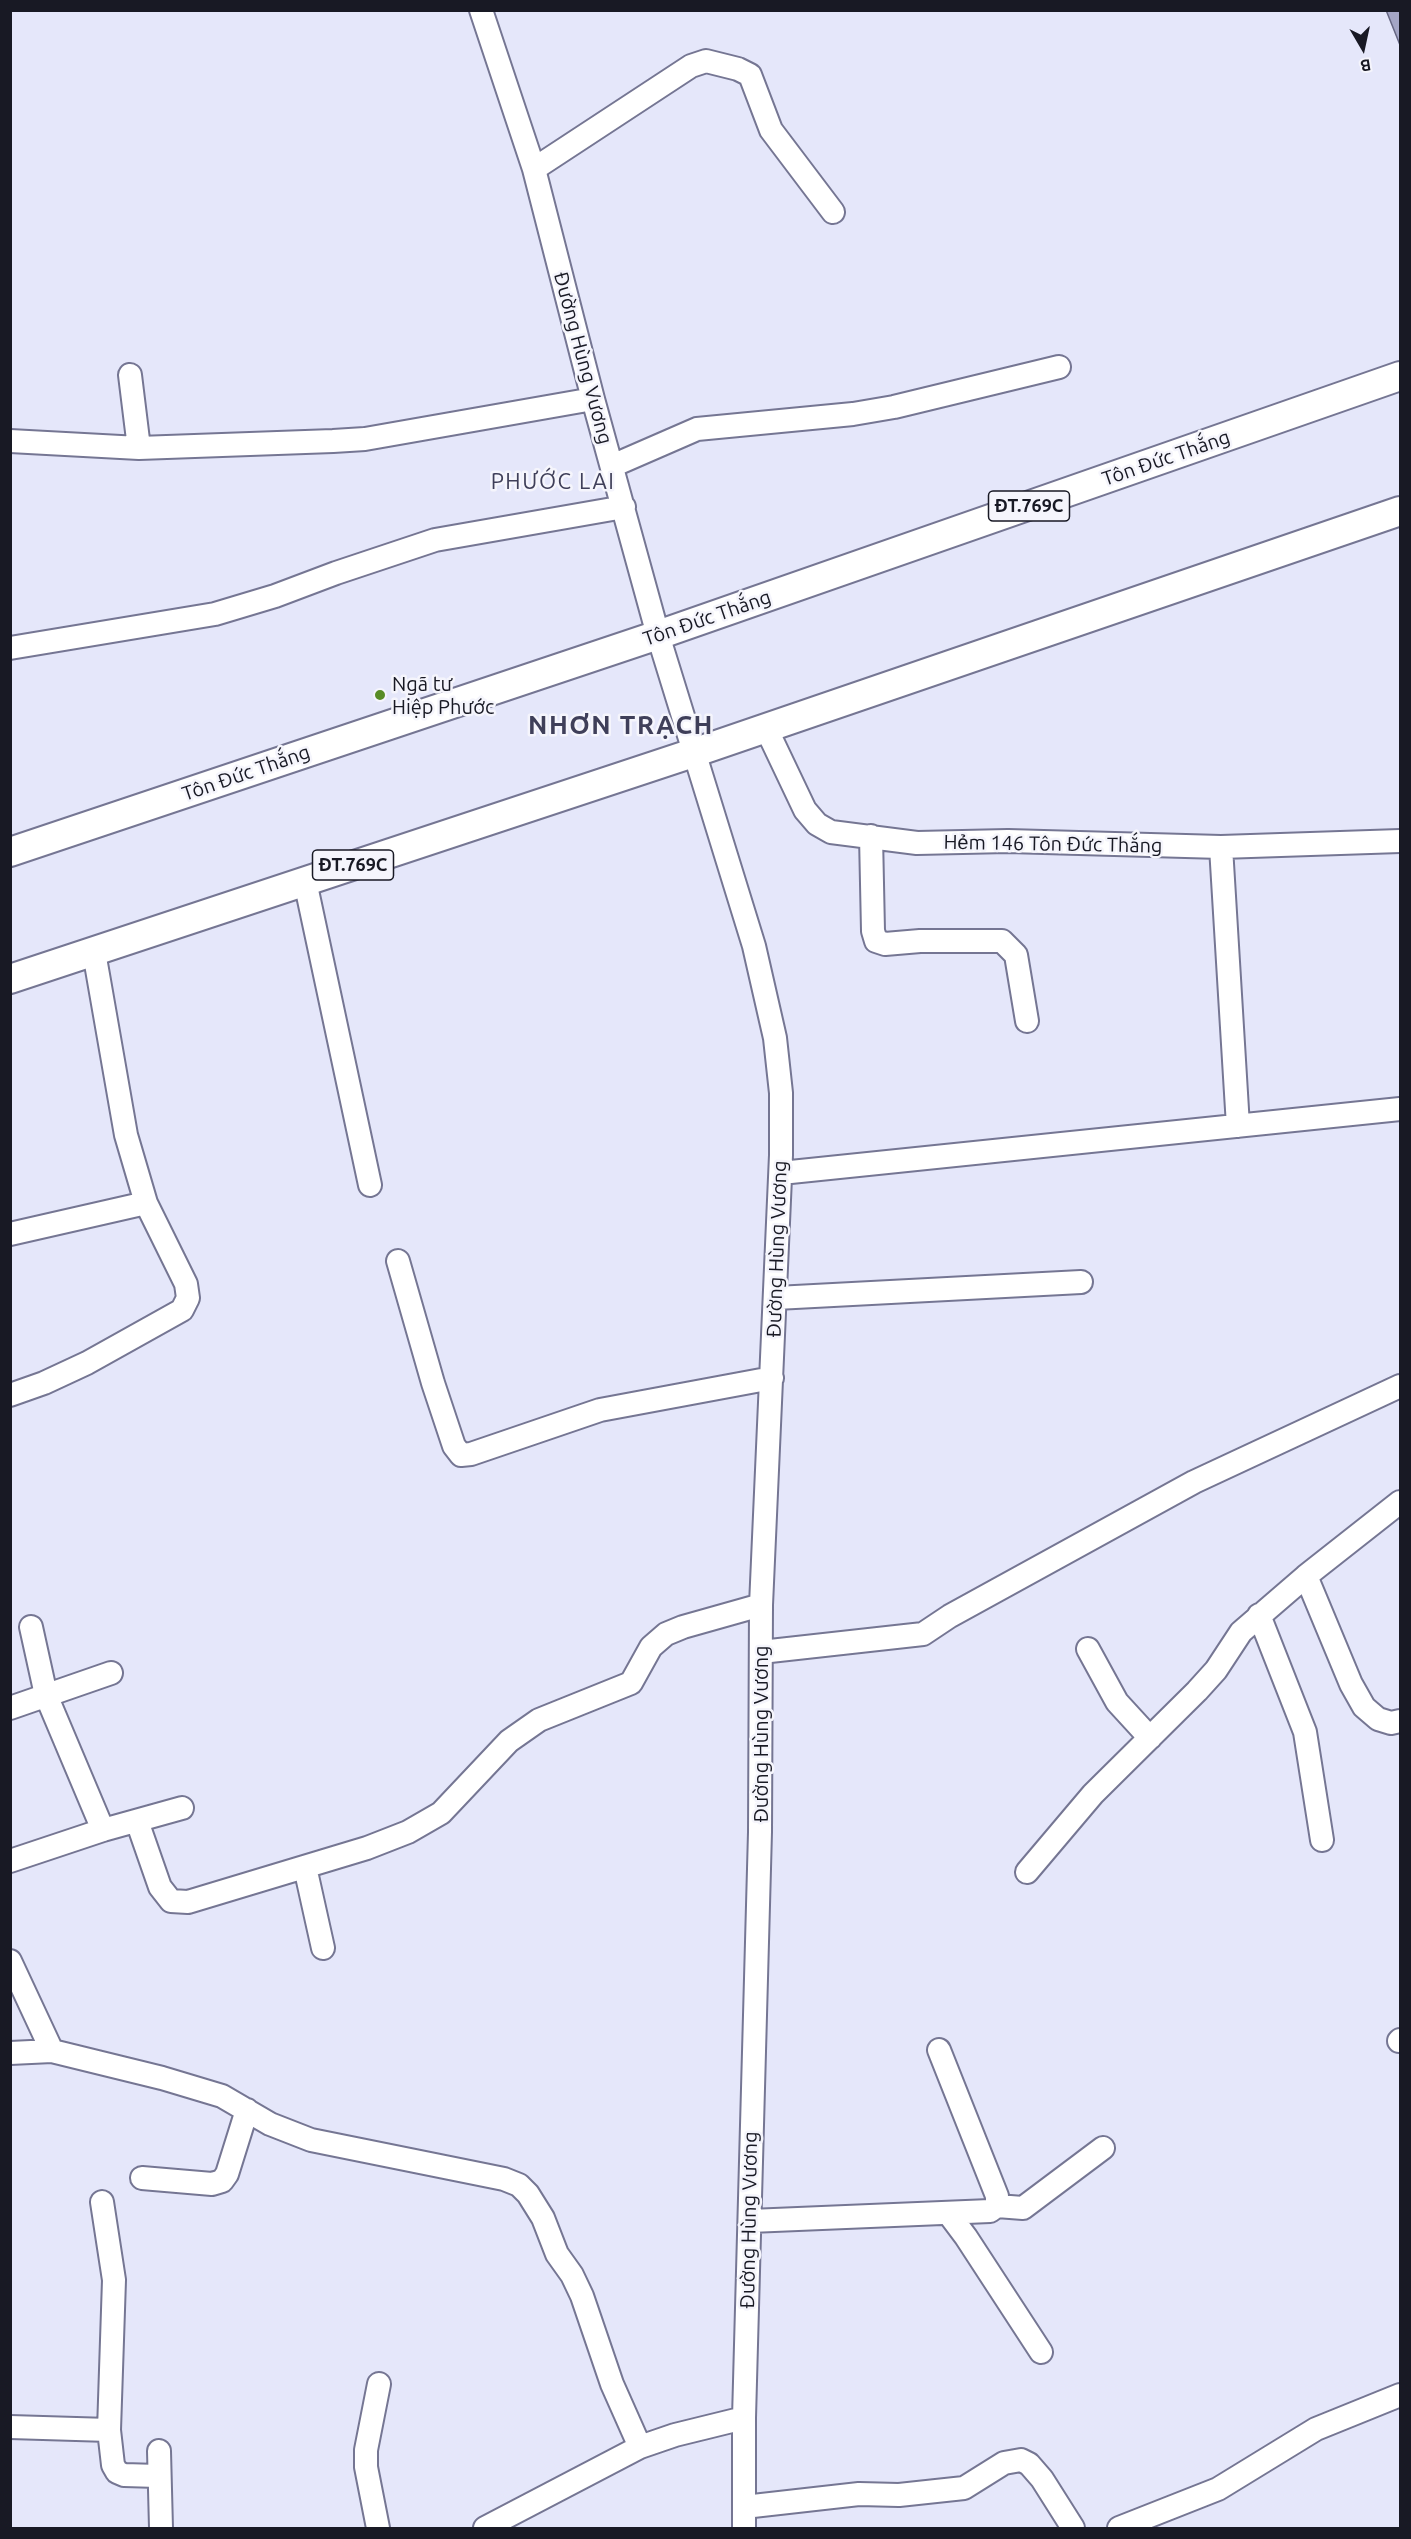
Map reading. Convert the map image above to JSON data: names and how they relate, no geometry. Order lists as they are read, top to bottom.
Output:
{
  "streets": {
    "main road": ["Tôn Đức Thắng", "ĐT.769C"],
    "street": ["Đường Hùng Vương", "Hẻm 146 Tôn Đức Thắng"]
  },
  "crossings": [
    ["Đường Hùng Vương", "Tôn Đức Thắng"],
    ["Đường Hùng Vương", "ĐT.769C"],
    ["ĐT.769C", "Hẻm 146 Tôn Đức Thắng"]
  ],
  "districts": ["PHƯỚC LAI", "NHƠN TRẠCH"],
  "places": ["Ngã tư Hiệp Phước"],
  "north": "bottom"
}
